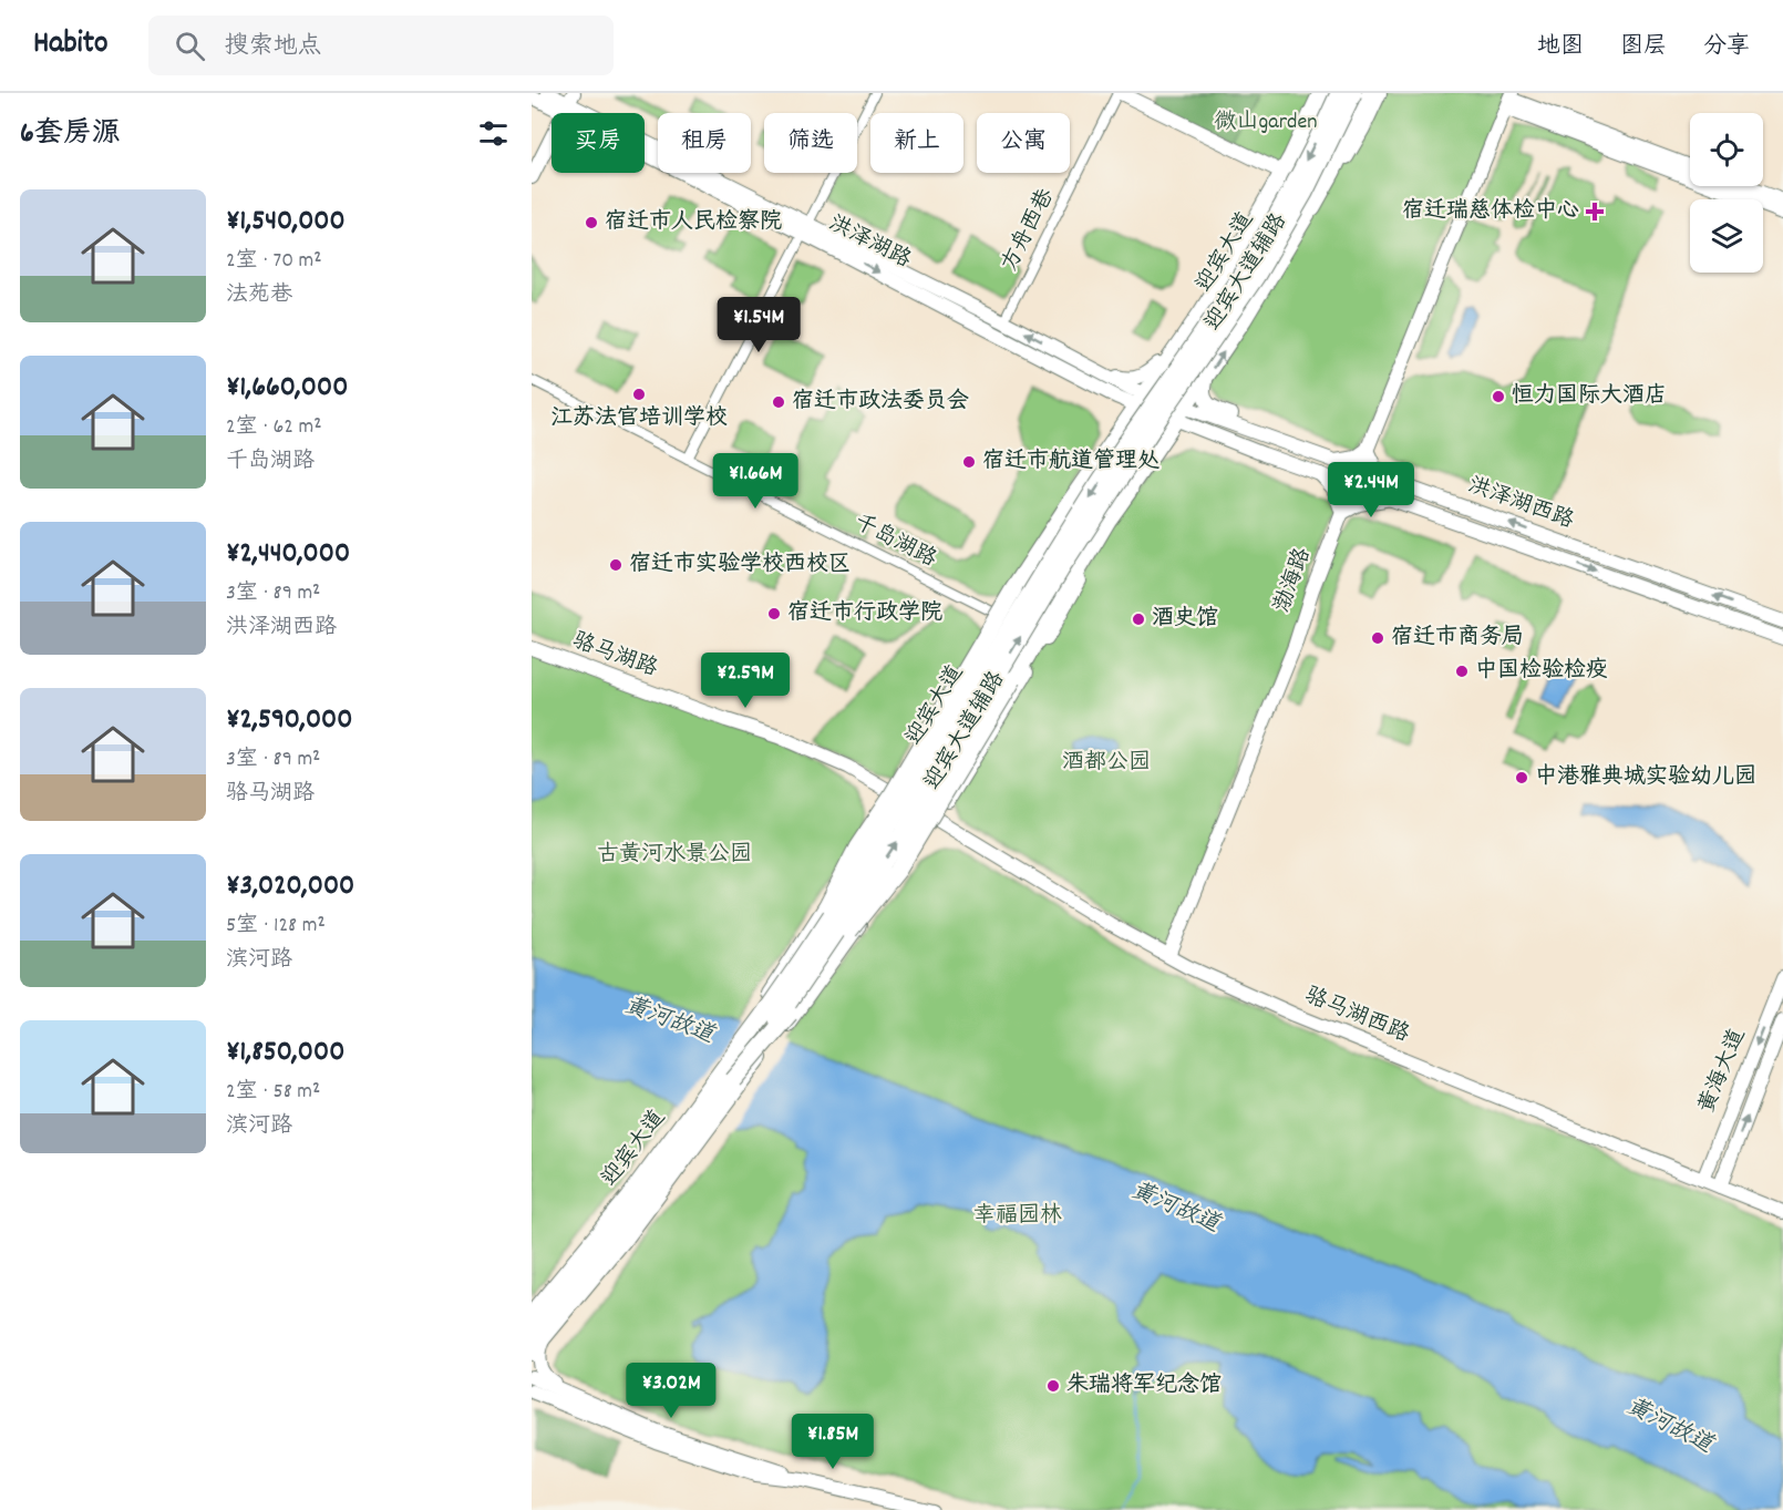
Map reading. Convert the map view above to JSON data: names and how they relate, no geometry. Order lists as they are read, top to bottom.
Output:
{
  "streets": {
    "highway": ["迎宾大道"],
    "main road": [
      "洪泽湖路",
      "迎宾大道辅路",
      "洪泽湖西路",
      "渤海路",
      "骆马湖路",
      "骆马湖西路",
      "黄海大道"
    ],
    "street": ["方舟西巷", "千岛湖路"]
  },
  "crossings": [
    ["洪泽湖路", "迎宾大道"],
    ["洪泽湖路", "迎宾大道辅路"],
    ["洪泽湖路", "洪泽湖西路"],
    ["迎宾大道", "迎宾大道辅路"],
    ["迎宾大道", "洪泽湖西路"],
    ["迎宾大道辅路", "洪泽湖西路"],
    ["迎宾大道辅路", "千岛湖路"],
    ["迎宾大道辅路", "骆马湖路"],
    ["迎宾大道辅路", "骆马湖西路"],
    ["洪泽湖西路", "渤海路"],
    ["渤海路", "骆马湖西路"],
    ["骆马湖路", "骆马湖西路"],
    ["骆马湖西路", "黄海大道"]
  ],
  "water": ["黄河故道"],
  "parks": [
    "微山garden",
    "酒都公园",
    "古黄河水景公园",
    "幸福园林"
  ],
  "places": {
    "health": ["宿迁瑞慈体检中心"],
    "other": [
      "宿迁市人民检察院",
      "江苏法官培训学校",
      "恒力国际大酒店",
      "宿迁市政法委员会",
      "宿迁市航道管理处",
      "宿迁市实验学校西校区",
      "宿迁市行政学院",
      "酒史馆",
      "宿迁市商务局",
      "中国检验检疫",
      "中港雅典城实验幼儿园",
      "朱瑞将军纪念馆"
    ]
  },
  "page": {
    "header": "Habito",
    "search": "搜索地点",
    "nav": ["地图", "图层", "分享"],
    "heading": "6套房源",
    "chip": [
      "买房",
      "租房",
      "筛选",
      "新上",
      "公寓"
    ],
    "list": [
      {
        "name": "¥1,540,000",
        "note": "2室 · 70 m² · 法苑巷"
      },
      {
        "name": "¥1,660,000",
        "note": "2室 · 62 m² · 千岛湖路"
      },
      {
        "name": "¥2,440,000",
        "note": "3室 · 89 m² · 洪泽湖西路"
      },
      {
        "name": "¥2,590,000",
        "note": "3室 · 89 m² · 骆马湖路"
      },
      {
        "name": "¥3,020,000",
        "note": "5室 · 128 m² · 滨河路"
      },
      {
        "name": "¥1,850,000",
        "note": "2室 · 58 m² · 滨河路"
      }
    ],
    "price": [
      "¥1.54M",
      "¥1.66M",
      "¥2.44M",
      "¥2.59M",
      "¥3.02M",
      "¥1.85M"
    ]
  }
}
